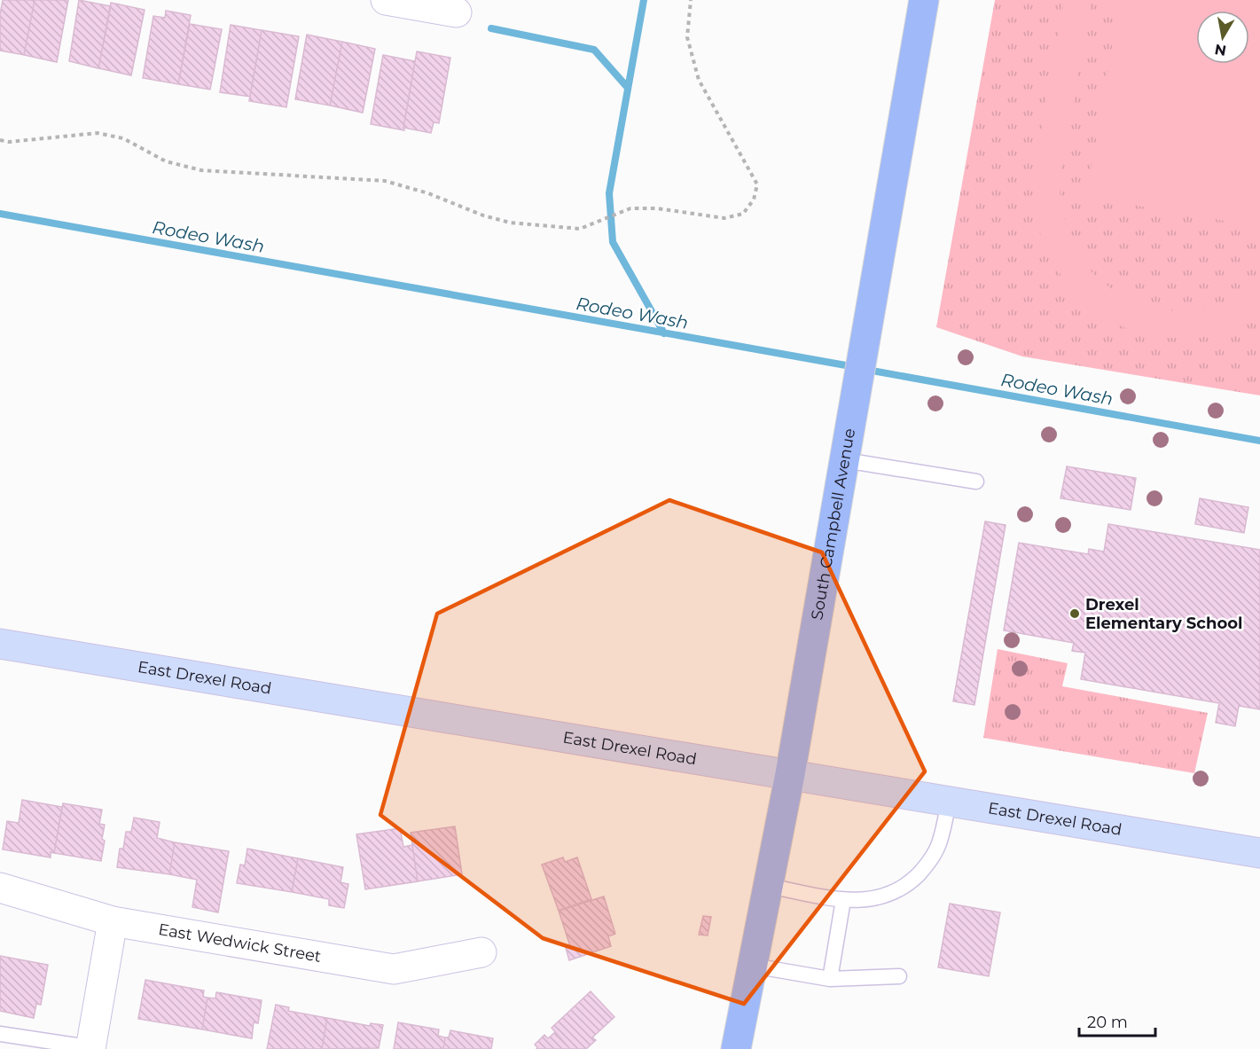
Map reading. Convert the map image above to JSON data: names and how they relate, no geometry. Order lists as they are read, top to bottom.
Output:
{
  "streets": {
    "main road": ["South Campbell Avenue"],
    "street": ["East Drexel Road", "East Wedwick Street"]
  },
  "crossings": [
    ["South Campbell Avenue", "East Drexel Road"]
  ],
  "water": ["Rodeo Wash"],
  "places": ["Drexel Elementary School"],
  "scale_bar": "20 m",
  "north": "bottom"
}
